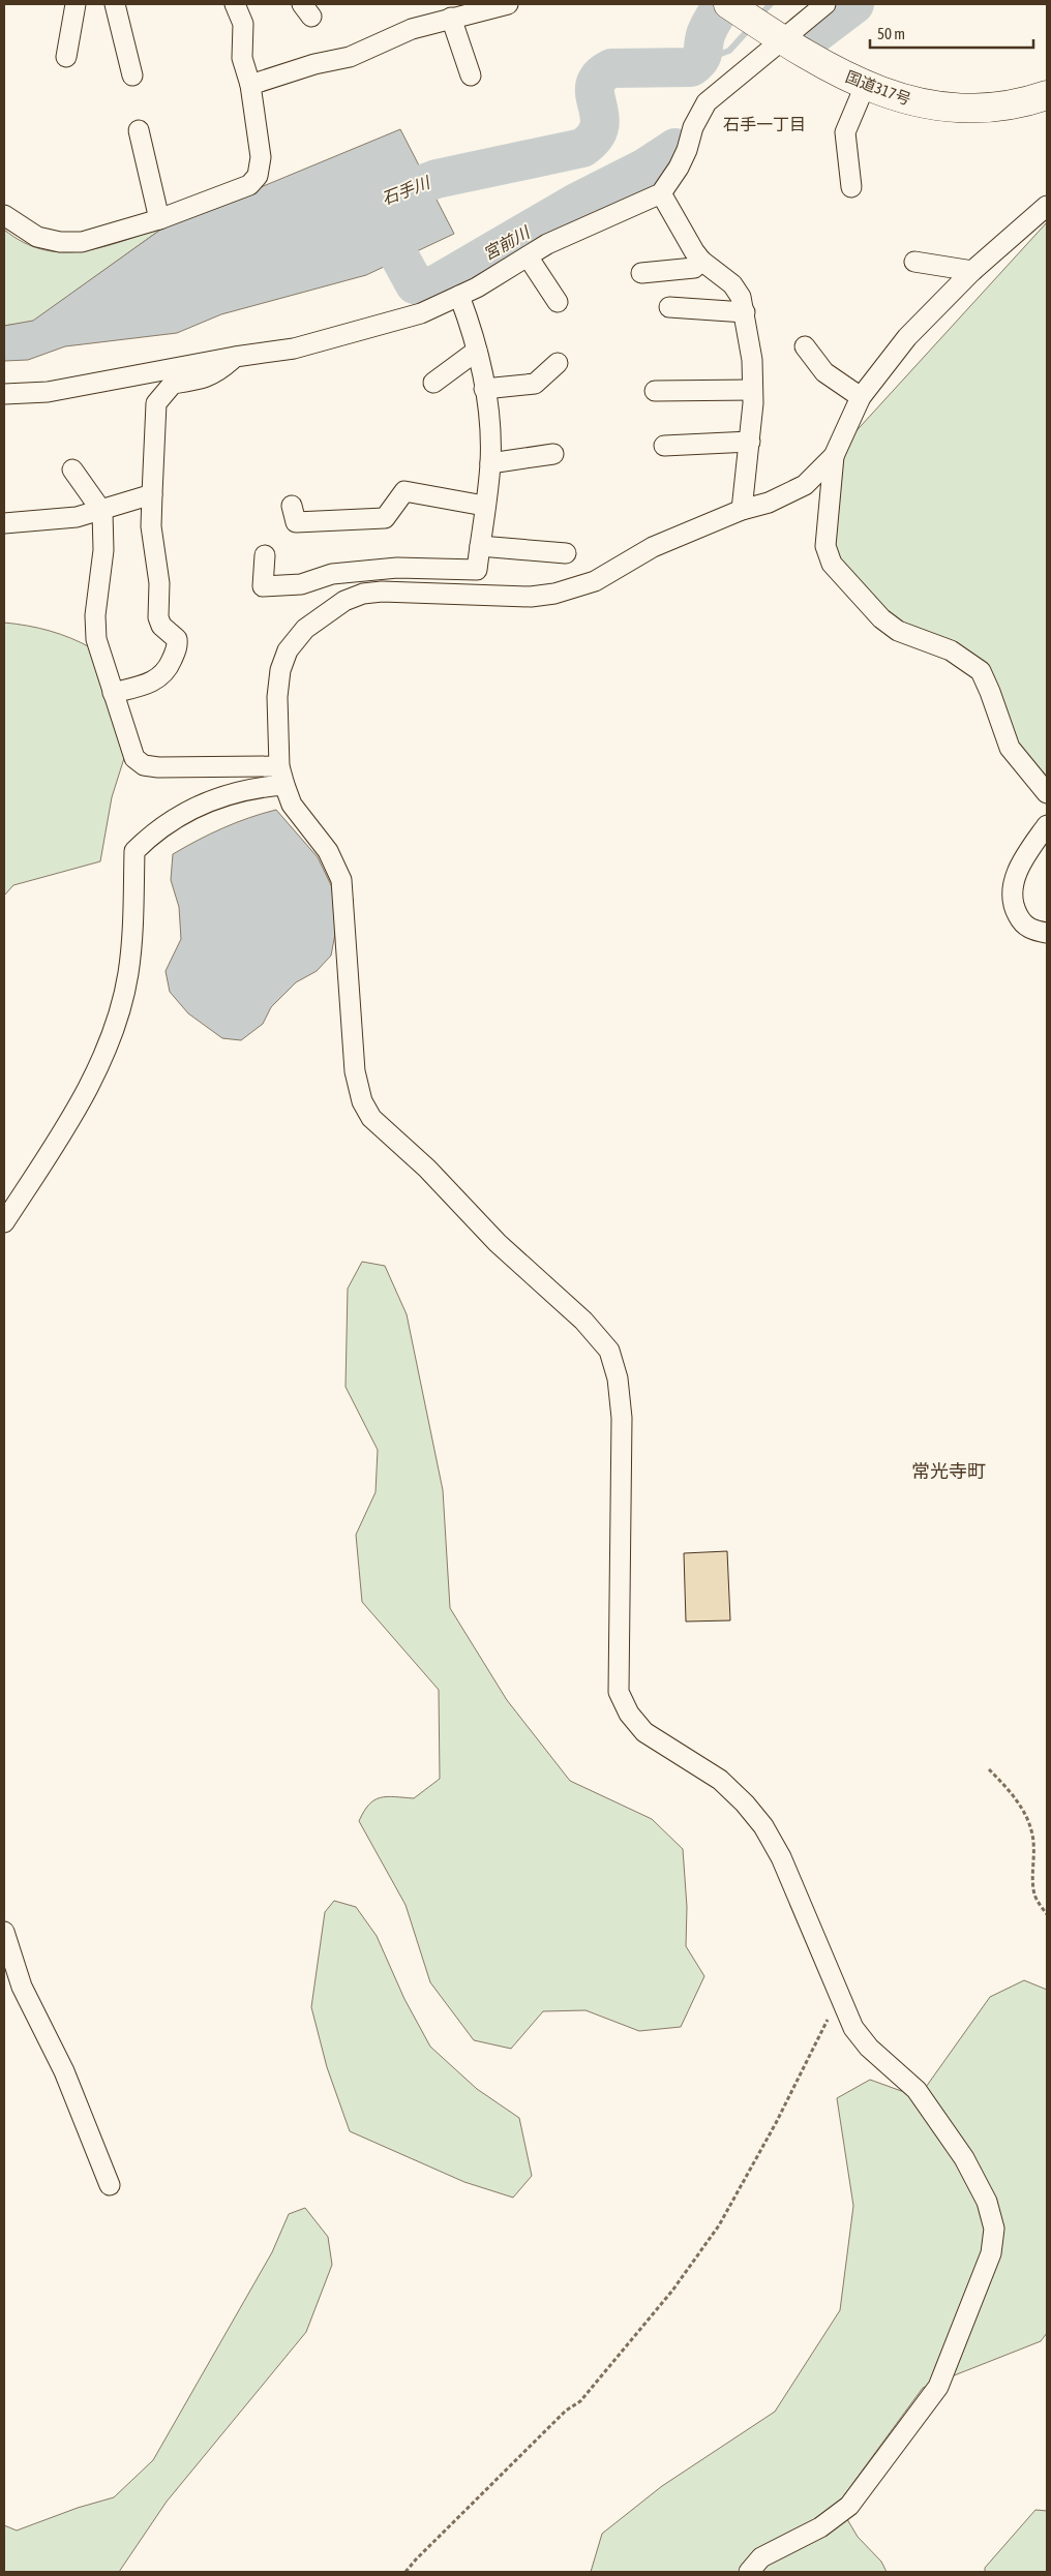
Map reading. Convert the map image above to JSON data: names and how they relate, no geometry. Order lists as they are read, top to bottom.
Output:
{
  "streets": {
    "highway": ["国道317号"]
  },
  "districts": ["石手一丁目", "常光寺町"],
  "water": ["石手川", "宮前川"],
  "scale_bar": "50 m"
}
